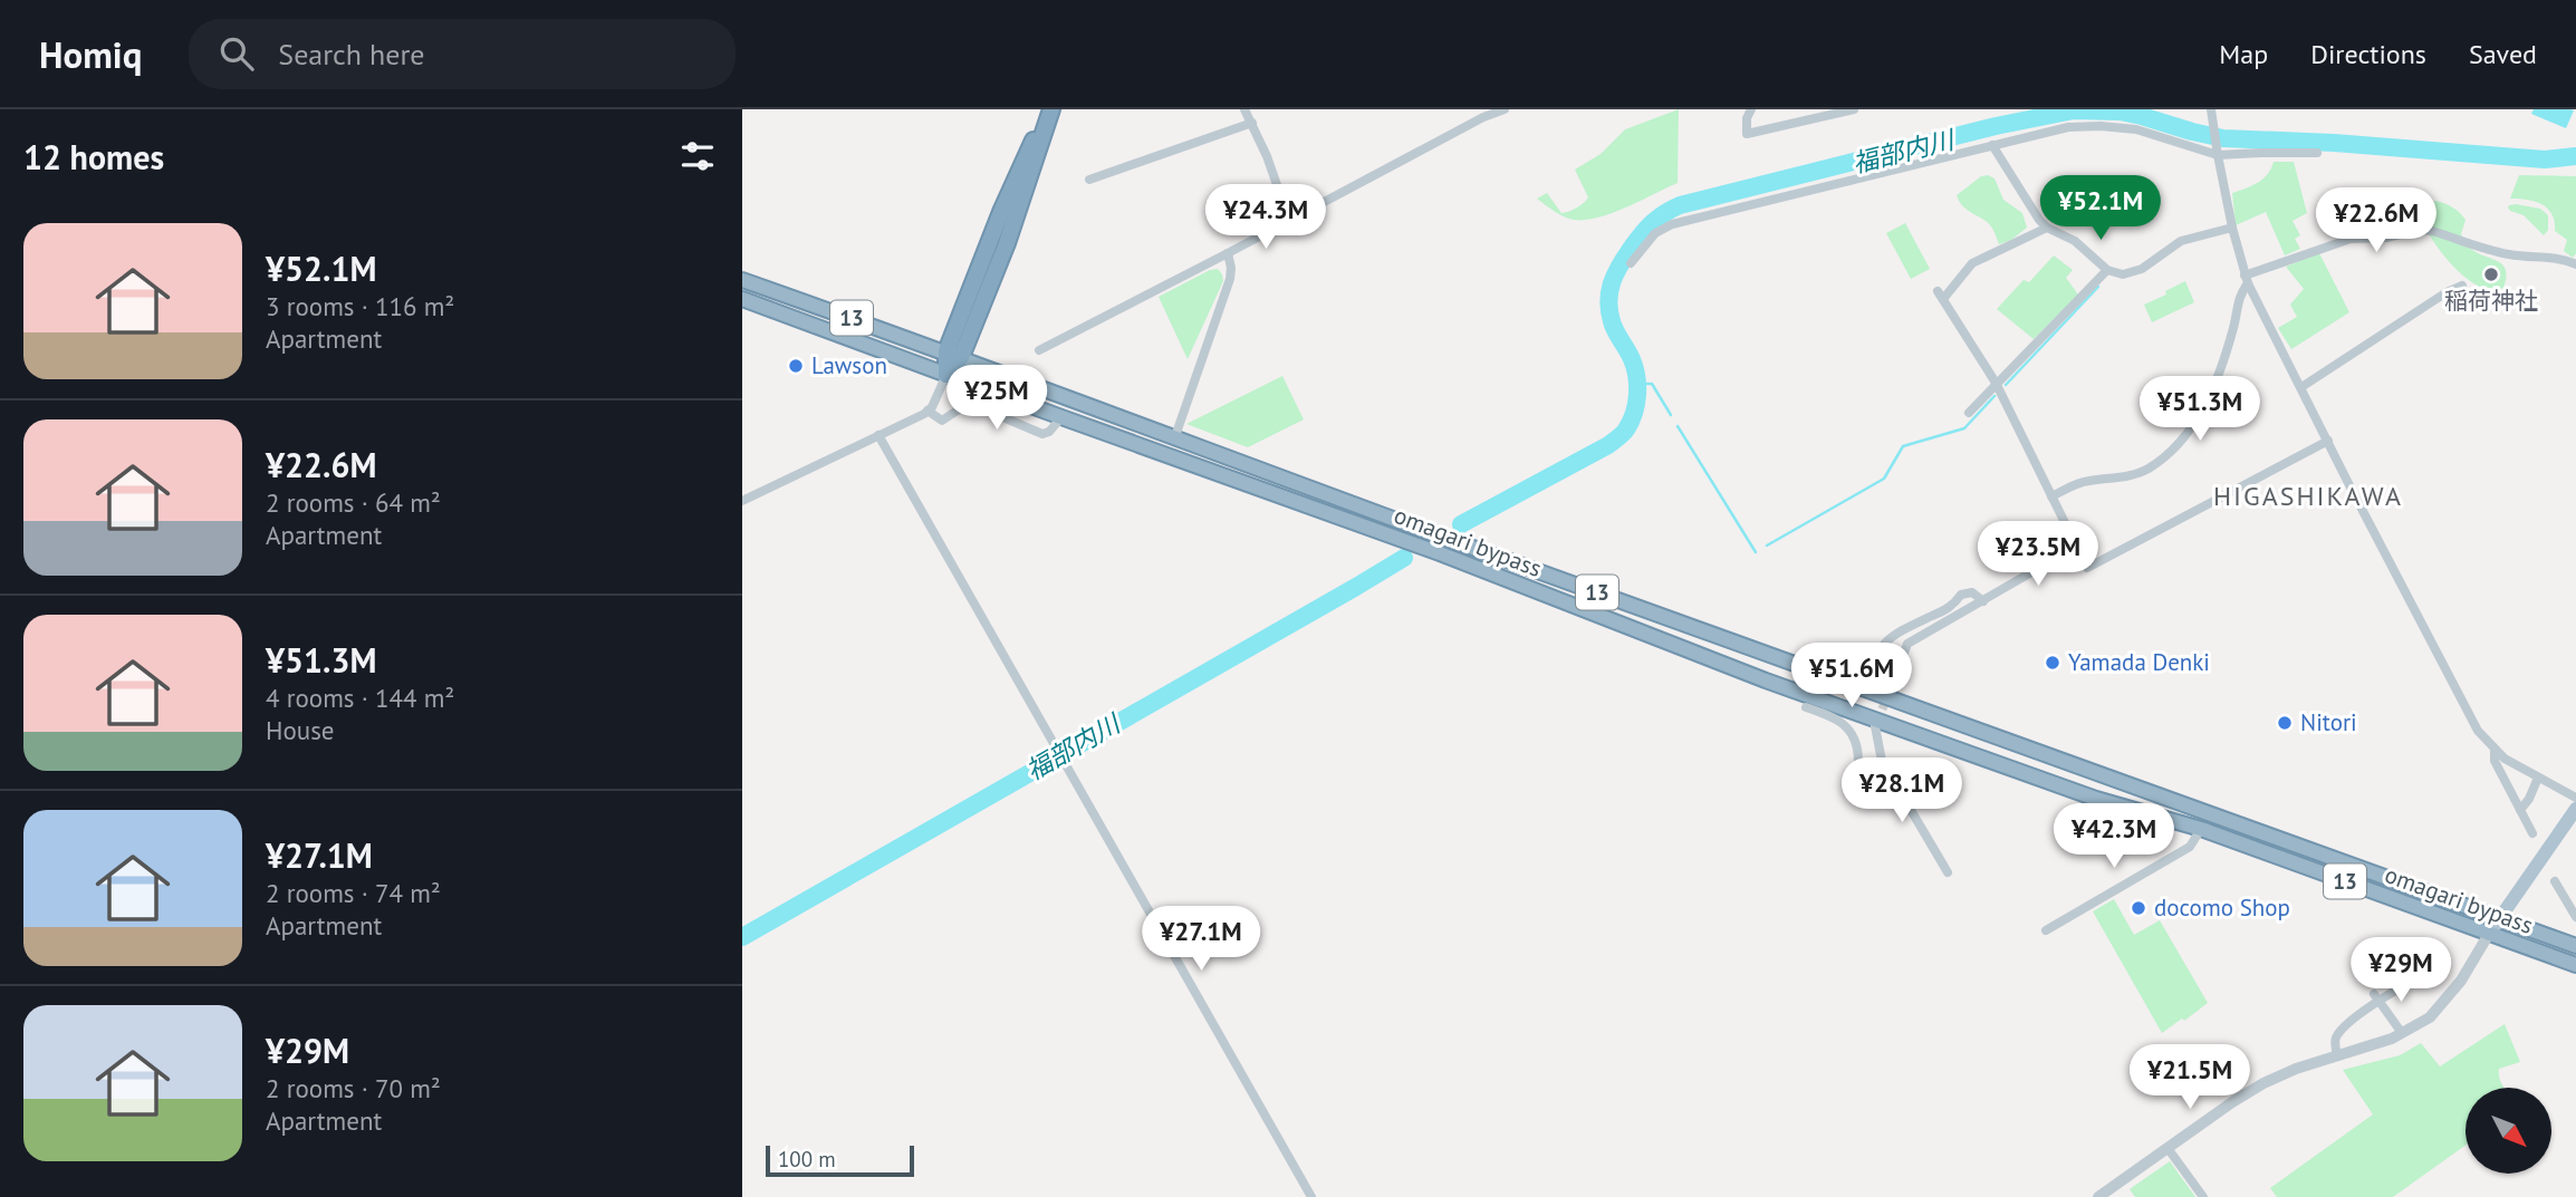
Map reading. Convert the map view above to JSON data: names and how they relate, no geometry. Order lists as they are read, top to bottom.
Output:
{
  "streets": {
    "highway": ["13", "omagari bypass"]
  },
  "districts": ["HIGASHIKAWA"],
  "water": ["福部内川"],
  "places": [
    "稲荷神社",
    "Lawson",
    "Yamada Denki",
    "Nitori",
    "docomo Shop"
  ],
  "scale_bar": "100 m",
  "north": "bottom right",
  "page": {
    "header": "Homiq",
    "search": "Search here",
    "nav": ["Map", "Directions", "Saved"],
    "heading": "12 homes",
    "price": [
      "¥52.1M",
      "¥24.3M",
      "¥22.6M",
      "¥25M",
      "¥51.3M",
      "¥23.5M",
      "¥51.6M",
      "¥28.1M",
      "¥42.3M",
      "¥27.1M",
      "¥29M",
      "¥21.5M"
    ],
    "list": [
      {
        "name": "¥52.1M",
        "note": "3 rooms · 116 m² · Apartment"
      },
      {
        "name": "¥22.6M",
        "note": "2 rooms · 64 m² · Apartment"
      },
      {
        "name": "¥51.3M",
        "note": "4 rooms · 144 m² · House"
      },
      {
        "name": "¥27.1M",
        "note": "2 rooms · 74 m² · Apartment"
      },
      {
        "name": "¥29M",
        "note": "2 rooms · 70 m² · Apartment"
      }
    ],
    "scale": "100 m"
  }
}
